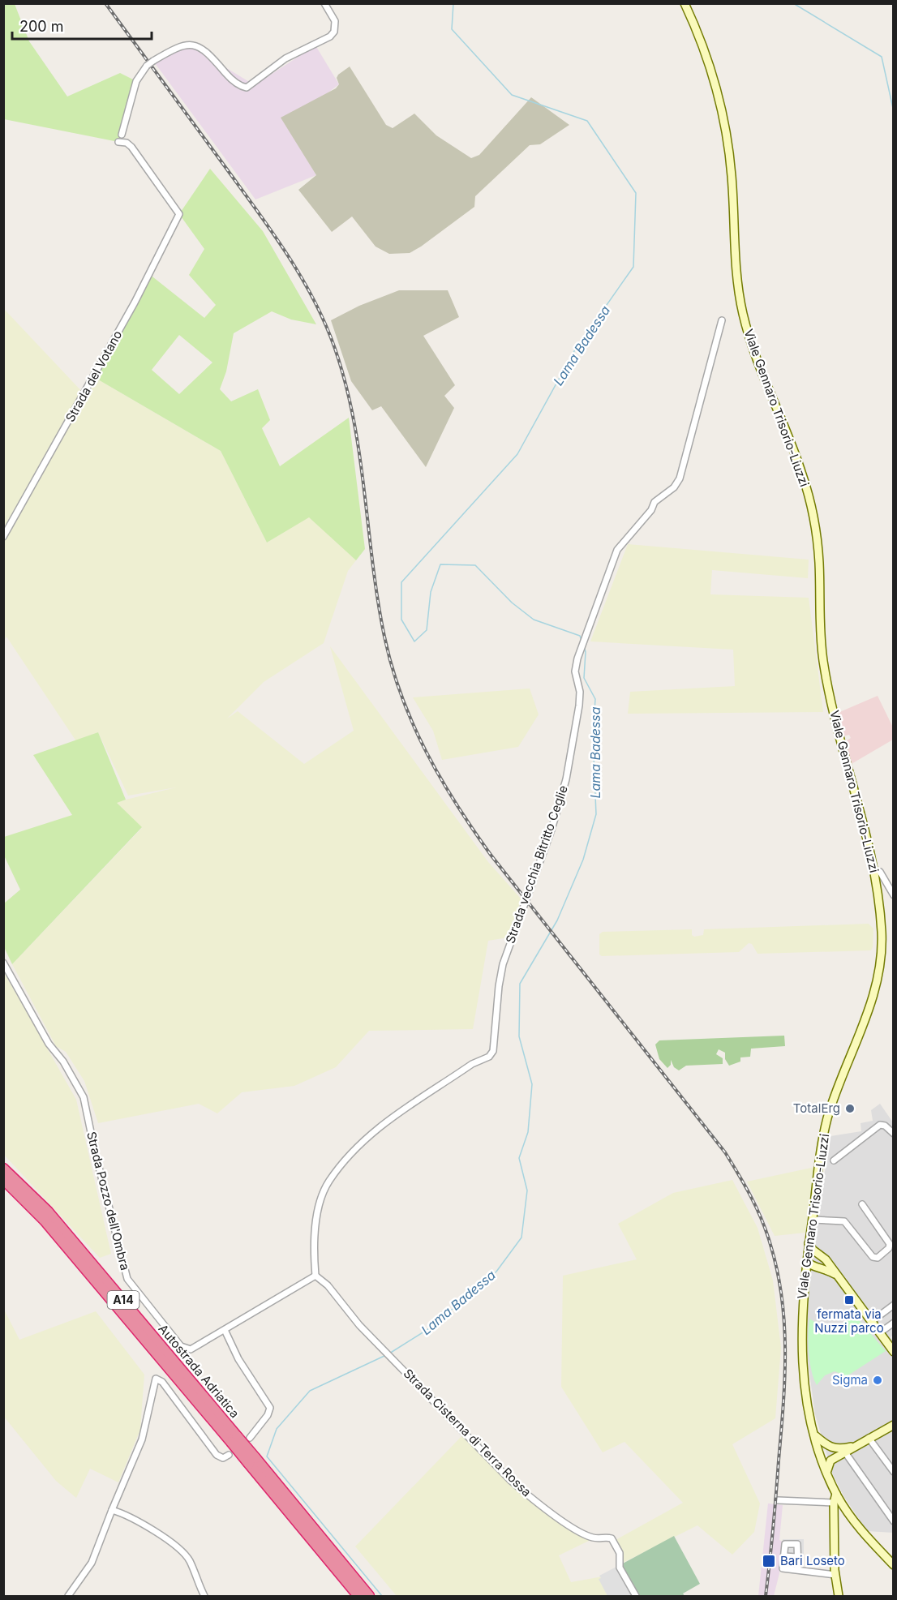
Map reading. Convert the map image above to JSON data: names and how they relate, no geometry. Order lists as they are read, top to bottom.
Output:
{
  "streets": {
    "highway": ["A14", "Autostrada Adriatica"],
    "main road": ["Viale Gennaro Trisorio-Liuzzi"],
    "street": [
      "Strada del Votano",
      "Strada vecchia Bitritto Ceglie",
      "Strada Pozzo dell'Ombra",
      "Strada Cisterna di Terra Rossa"
    ]
  },
  "crossings": [
    ["Strada vecchia Bitritto Ceglie", "Strada Pozzo dell'Ombra"],
    ["Strada vecchia Bitritto Ceglie", "Strada Cisterna di Terra Rossa"],
    ["Strada Pozzo dell'Ombra", "Strada Cisterna di Terra Rossa"]
  ],
  "water": ["Lama Badessa"],
  "places": {
    "other": ["TotalErg", "Sigma"],
    "transit": ["fermata via Nuzzi parco", "Bari Loseto"]
  },
  "scale_bar": "200 m"
}
